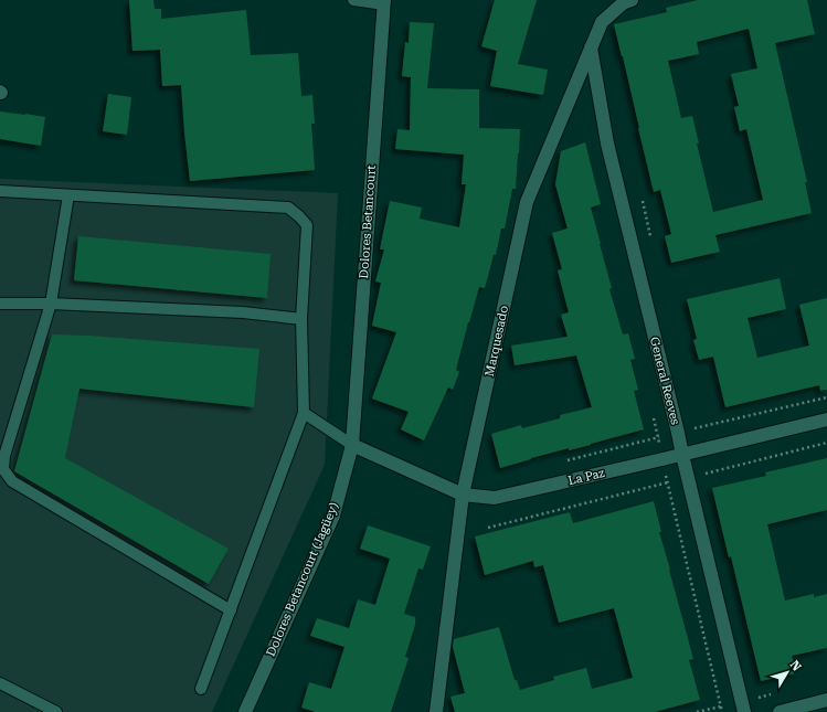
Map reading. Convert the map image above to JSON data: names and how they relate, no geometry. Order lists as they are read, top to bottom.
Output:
{
  "streets": {
    "street": [
      "Dolores Betancourt",
      "Marquesado",
      "General Reeves",
      "La Paz",
      "Dolores Betancourt (Jagüey)"
    ]
  },
  "crossings": [
    ["Dolores Betancourt", "La Paz"],
    ["Dolores Betancourt", "Dolores Betancourt (Jagüey)"],
    ["Marquesado", "General Reeves"],
    ["Marquesado", "La Paz"],
    ["General Reeves", "La Paz"],
    ["La Paz", "Dolores Betancourt (Jagüey)"]
  ],
  "north": "top right"
}
